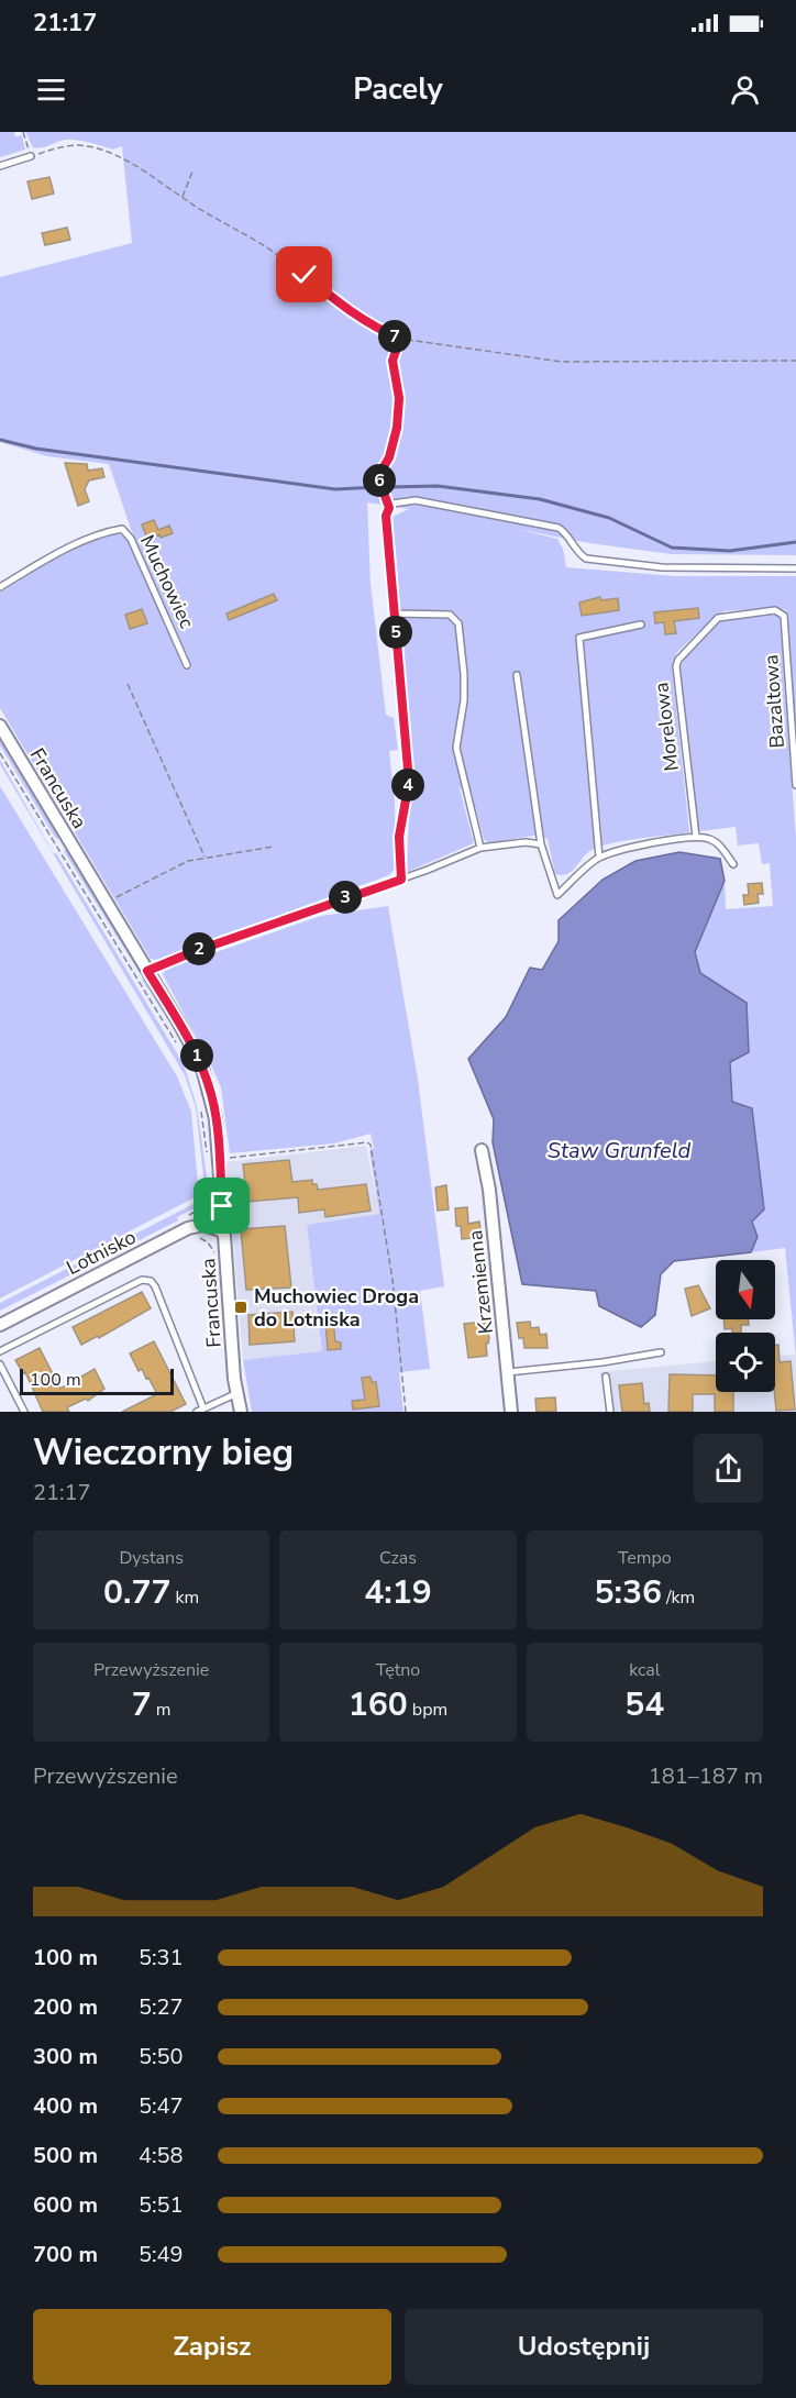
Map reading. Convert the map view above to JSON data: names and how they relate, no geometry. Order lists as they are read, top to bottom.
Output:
{
  "streets": {
    "street": ["Francuska", "Lotnisko", "Krzemienna"],
    "lane": ["Muchowiec", "Bazaltowa", "Morelowa"]
  },
  "crossings": [
    ["Bazaltowa", "Morelowa"],
    ["Francuska", "Lotnisko"]
  ],
  "water": ["Staw Grunfeld"],
  "places": {
    "transit": ["Muchowiec Droga do Lotniska"]
  },
  "scale_bar": "100 m",
  "north": "bottom",
  "page": {
    "status": "21:17",
    "header": "Pacely",
    "pins": [
      "7",
      "6",
      "5",
      "4",
      "3",
      "2",
      "1"
    ],
    "scale": "100 m",
    "heading": ["Wieczorny bieg", "21:17"],
    "stats": [
      ["Dystans", "0.77 km"],
      ["Czas", "4:19"],
      ["Tempo", "5:36 /km"],
      ["Przewyższenie", "7 m"],
      ["Tętno", "160 bpm"],
      ["kcal", "54"]
    ],
    "chart": ["Przewyższenie", "181–187 m"],
    "list": [
      {
        "name": "100 m",
        "note": "5:31"
      },
      {
        "name": "200 m",
        "note": "5:27"
      },
      {
        "name": "300 m",
        "note": "5:50"
      },
      {
        "name": "400 m",
        "note": "5:47"
      },
      {
        "name": "500 m",
        "note": "4:58"
      },
      {
        "name": "600 m",
        "note": "5:51"
      },
      {
        "name": "700 m",
        "note": "5:49"
      }
    ],
    "buttons": ["Zapisz", "Udostępnij"]
  }
}
